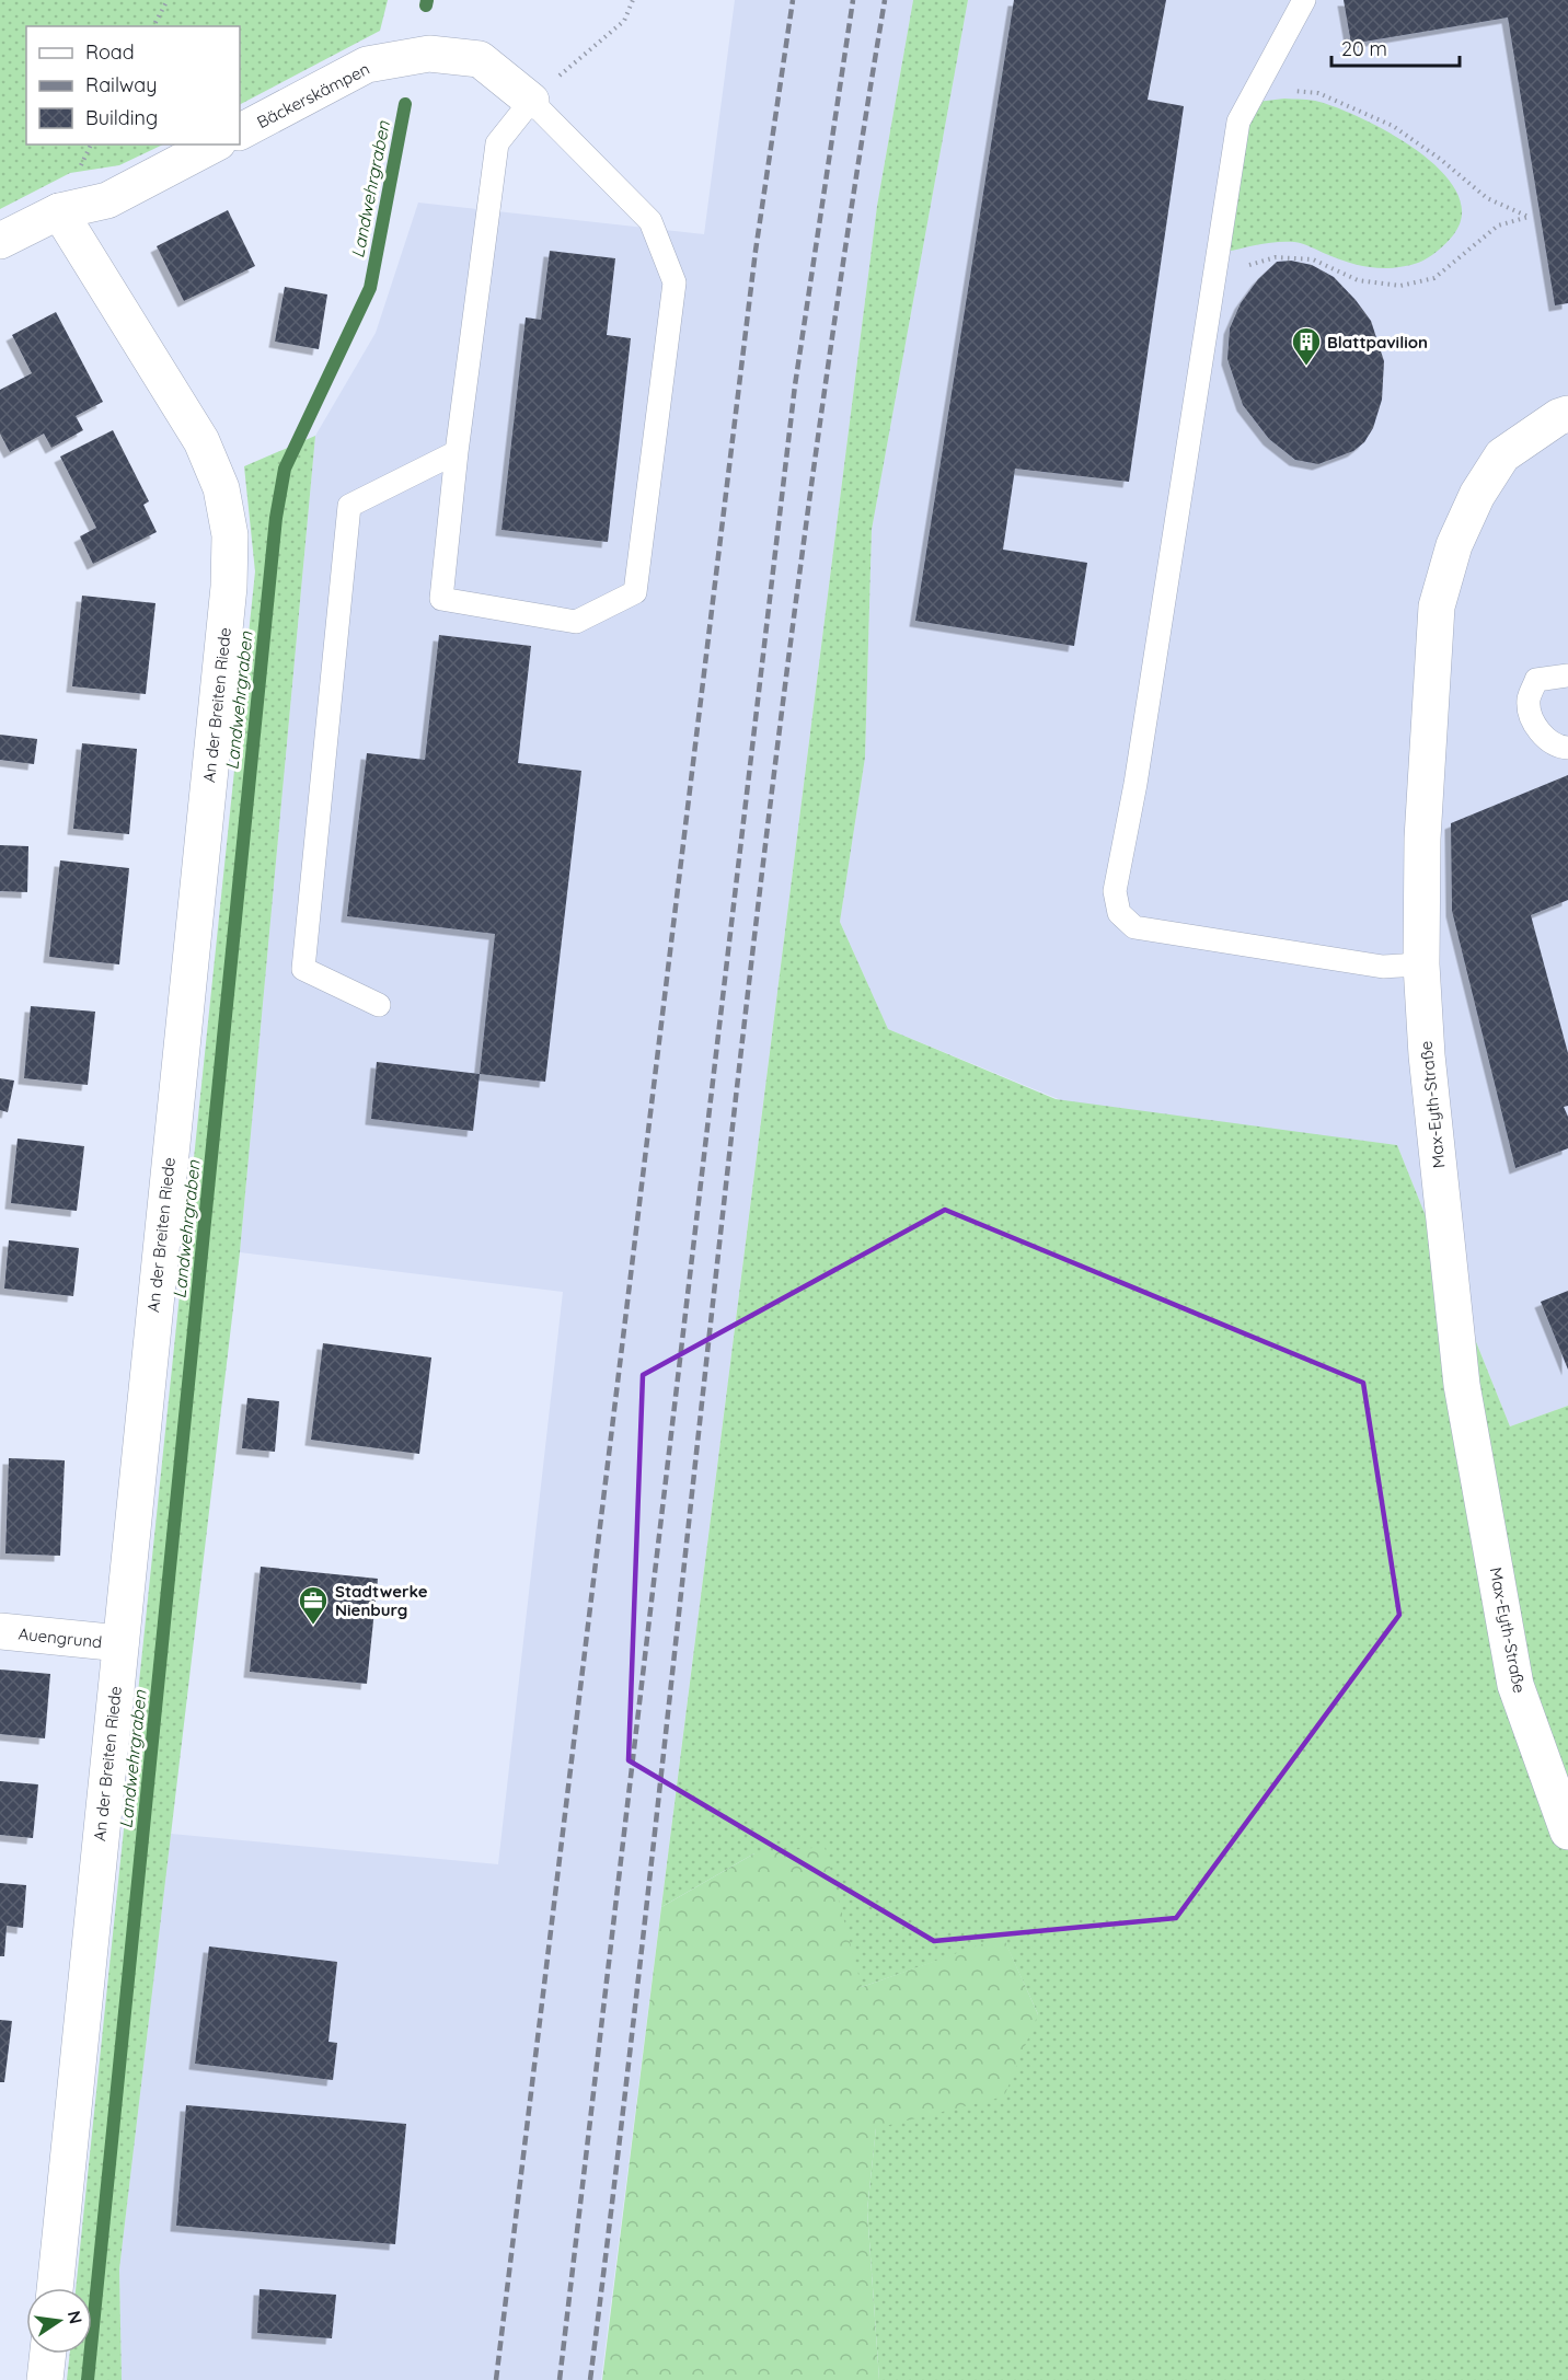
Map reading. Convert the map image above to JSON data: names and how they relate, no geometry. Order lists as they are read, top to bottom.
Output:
{
  "streets": {
    "street": [
      "Bäckerskämpen",
      "An der Breiten Riede",
      "Max-Eyth-Straße",
      "Auengrund"
    ]
  },
  "crossings": [
    ["An der Breiten Riede", "Auengrund"]
  ],
  "water": ["Landwehrgraben"],
  "places": {
    "building": ["Blattpavilion"],
    "office": ["Stadtwerke Nienburg"]
  },
  "legend": ["Road", "Railway", "Building"],
  "scale_bar": "20 m",
  "north": "right"
}
